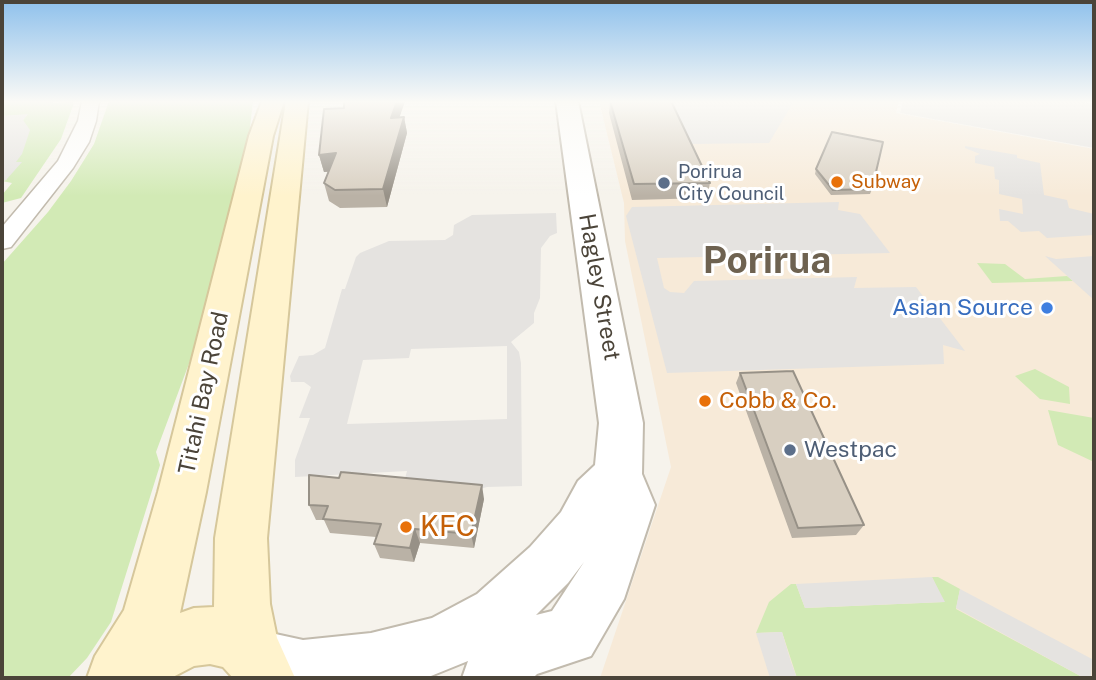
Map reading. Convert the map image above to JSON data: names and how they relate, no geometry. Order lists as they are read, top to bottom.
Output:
{
  "streets": {
    "main road": ["Titahi Bay Road"],
    "street": ["Hagley Street"]
  },
  "crossings": [
    ["Hagley Street", "Titahi Bay Road"]
  ],
  "districts": ["Porirua"],
  "places": [
    "Subway",
    "Porirua City Council",
    "Asian Source",
    "Cobb & Co.",
    "Westpac",
    "KFC"
  ]
}
